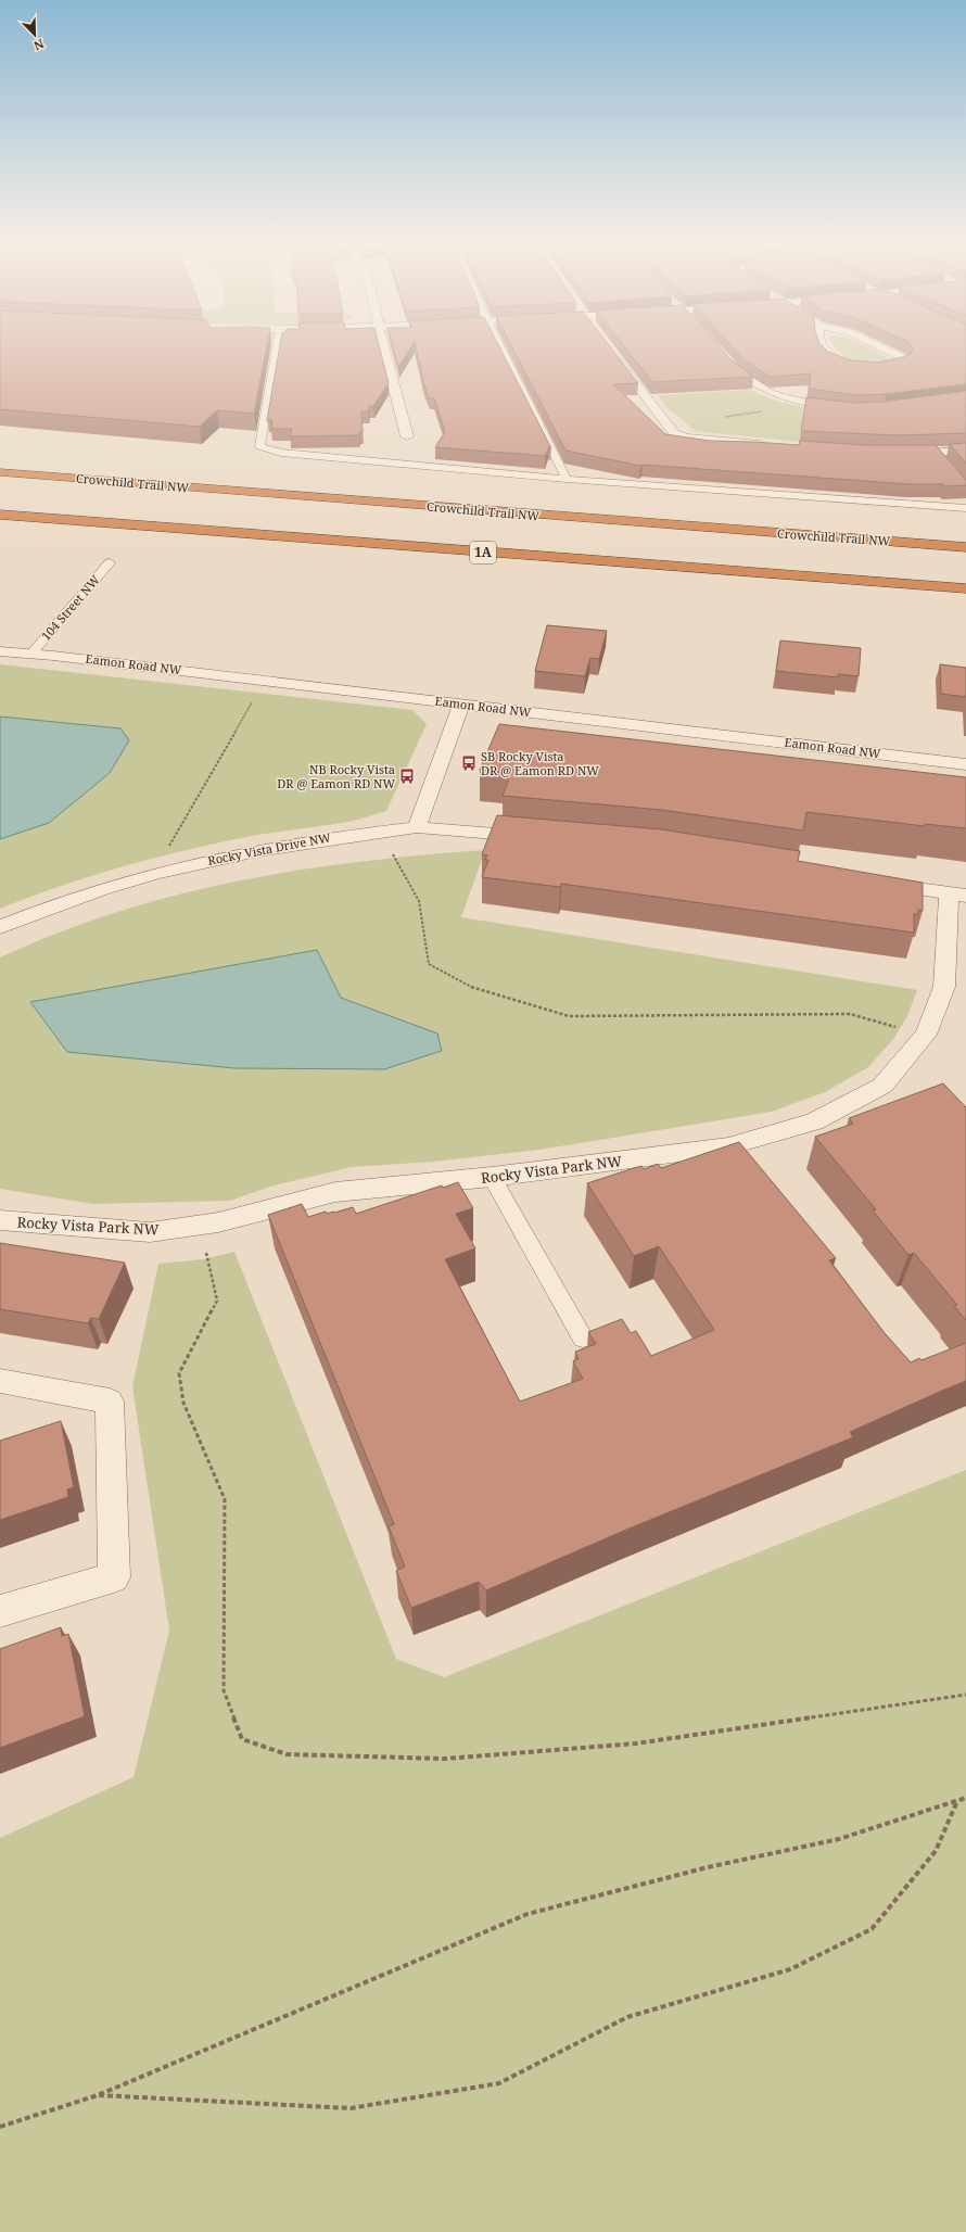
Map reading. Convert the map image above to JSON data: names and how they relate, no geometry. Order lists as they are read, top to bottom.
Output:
{
  "streets": {
    "highway": ["Crowchild Trail NW", "1A"],
    "street": ["Eamon Road NW", "Rocky Vista Drive NW", "Rocky Vista Park NW"],
    "lane": ["104 Street NW"]
  },
  "crossings": [
    ["104 Street NW", "Eamon Road NW"]
  ],
  "places": {
    "bus stop": ["SB Rocky Vista DR @ Eamon RD NW", "NB Rocky Vista DR @ Eamon RD NW"]
  },
  "north": "bottom right"
}
